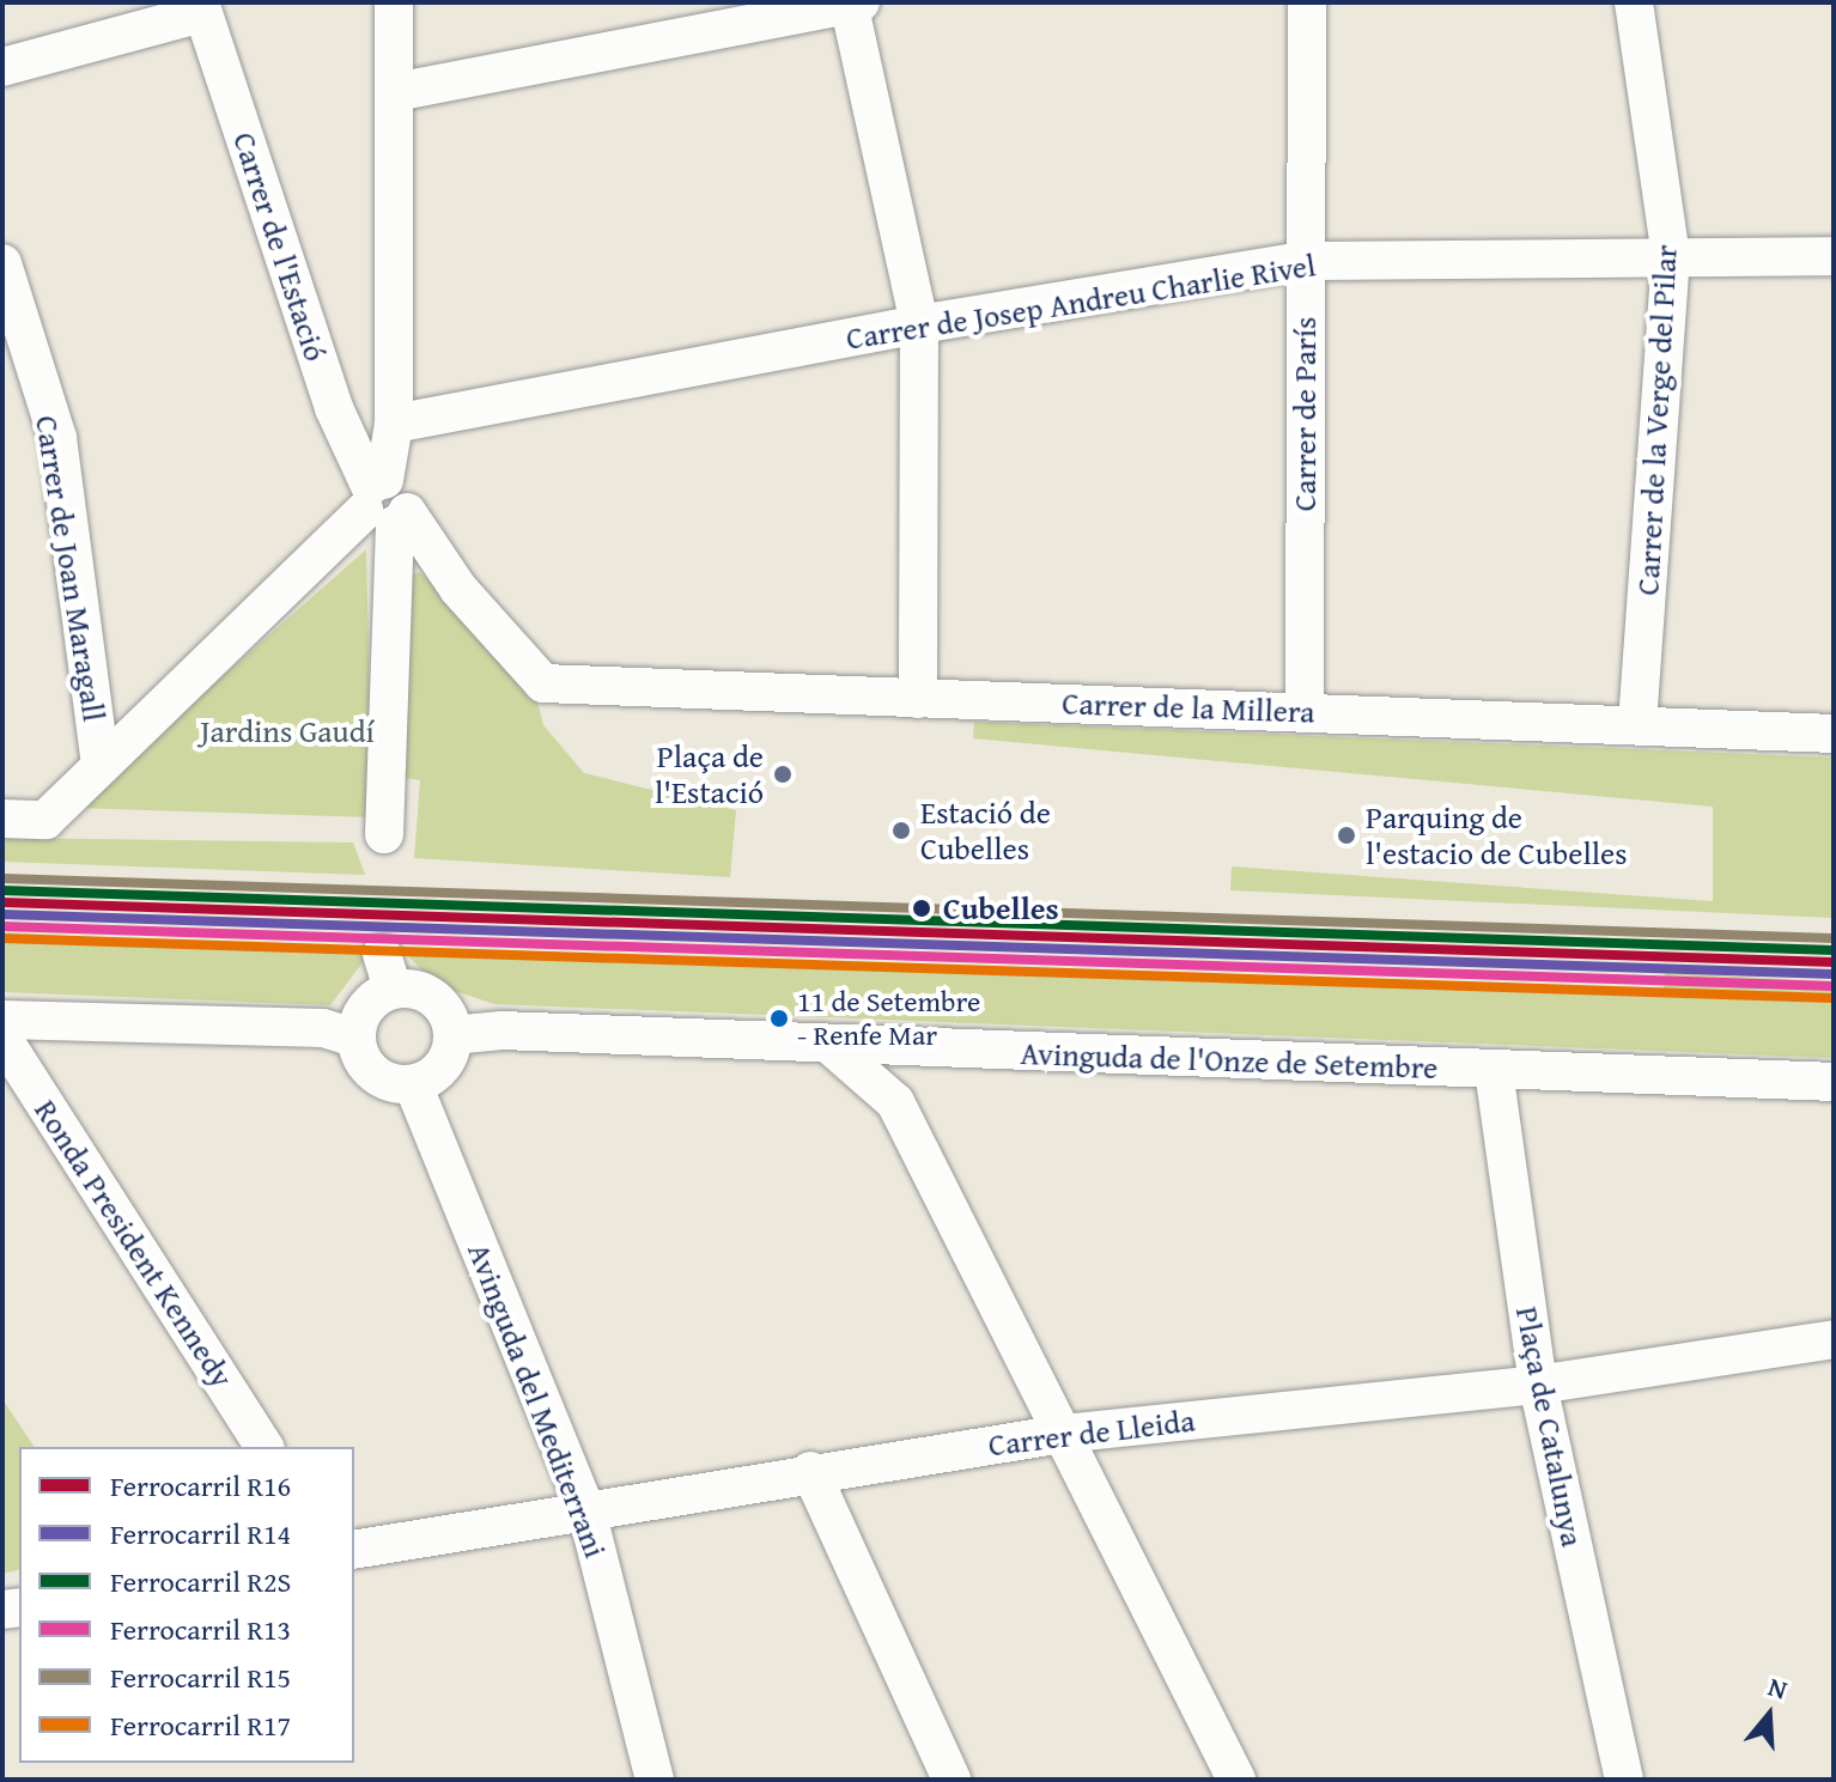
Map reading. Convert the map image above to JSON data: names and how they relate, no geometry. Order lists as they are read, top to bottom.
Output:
{
  "streets": {
    "street": [
      "Carrer de l'Estació",
      "Carrer de Josep Andreu Charlie Rivel",
      "Carrer de París",
      "Carrer de la Verge del Pilar",
      "Carrer de Joan Maragall",
      "Carrer de la Millera",
      "Avinguda de l'Onze de Setembre",
      "Ronda President Kennedy",
      "Avinguda del Mediterrani",
      "Plaça de Catalunya",
      "Carrer de Lleida"
    ]
  },
  "crossings": [
    ["Carrer de l'Estació", "Carrer de la Millera"],
    ["Carrer de Josep Andreu Charlie Rivel", "Carrer de París"],
    ["Carrer de Josep Andreu Charlie Rivel", "Carrer de la Verge del Pilar"],
    ["Carrer de París", "Carrer de la Millera"],
    ["Carrer de la Verge del Pilar", "Carrer de la Millera"],
    ["Avinguda de l'Onze de Setembre", "Avinguda del Mediterrani"],
    ["Avinguda de l'Onze de Setembre", "Plaça de Catalunya"],
    ["Avinguda del Mediterrani", "Carrer de Lleida"],
    ["Plaça de Catalunya", "Carrer de Lleida"]
  ],
  "parks": ["Jardins Gaudí"],
  "places": [
    "Plaça de l'Estació",
    "Estació de Cubelles",
    "Parquing de l'estacio de Cubelles",
    "Cubelles",
    "11 de Setembre - Renfe Mar"
  ],
  "lines": [
    "rail line R15",
    "rail line R2S",
    "rail line R16",
    "rail line R14",
    "rail line R13",
    "rail line R17"
  ],
  "legend": [
    "Ferrocarril R16",
    "Ferrocarril R14",
    "Ferrocarril R2S",
    "Ferrocarril R13",
    "Ferrocarril R15",
    "Ferrocarril R17"
  ],
  "north": "top"
}
